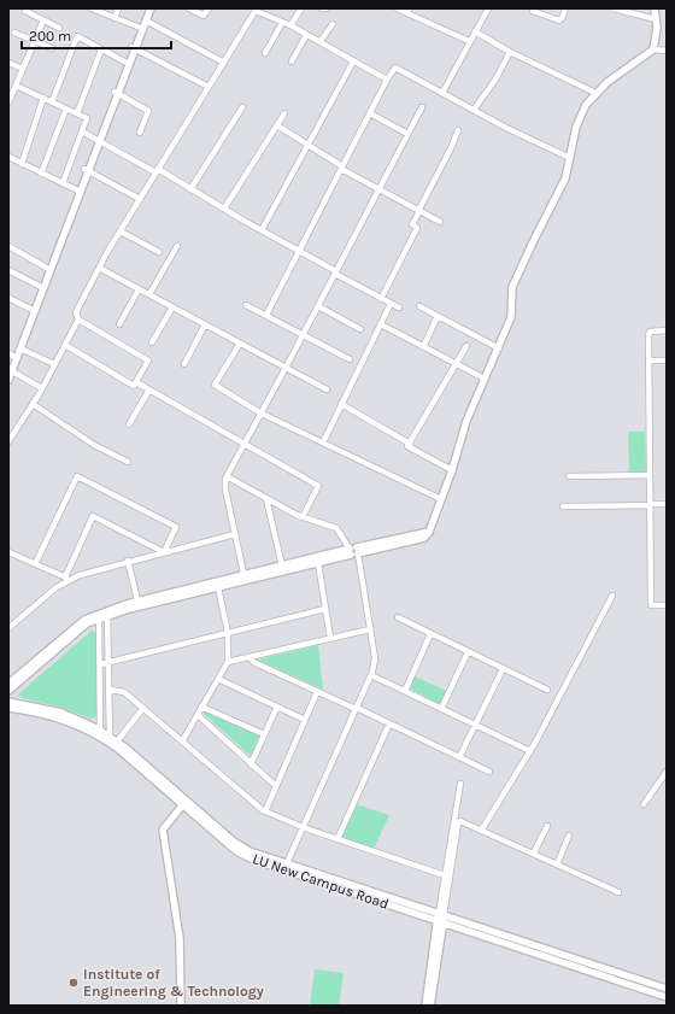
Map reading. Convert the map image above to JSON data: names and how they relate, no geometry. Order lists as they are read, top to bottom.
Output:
{
  "streets": {
    "street": ["LU New Campus Road"]
  },
  "places": ["Institute of Engineering & Technology"],
  "scale_bar": "200 m"
}
